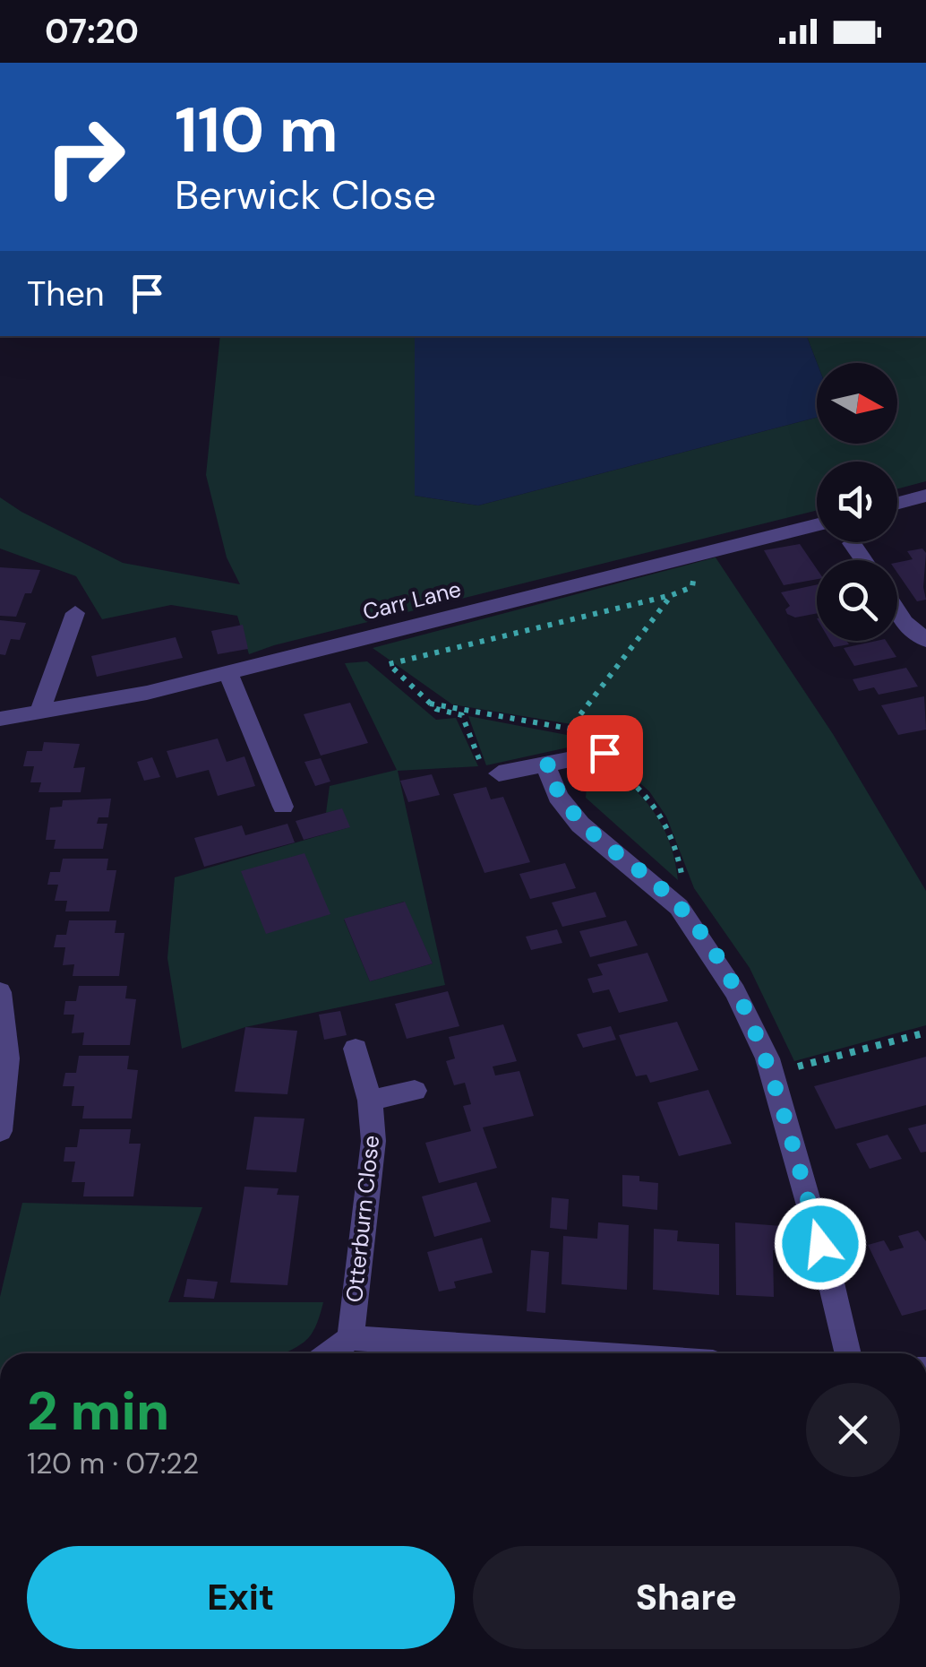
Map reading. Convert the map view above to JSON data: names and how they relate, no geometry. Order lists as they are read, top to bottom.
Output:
{
  "streets": {
    "street": ["Carr Lane", "Otterburn Close"]
  },
  "north": "right",
  "page": {
    "status": "07:20",
    "turn": ["110 m", "Berwick Close"],
    "then": "Then",
    "heading": ["2 min", "120 m · 07:22"],
    "buttons": ["Exit", "Share"]
  }
}
